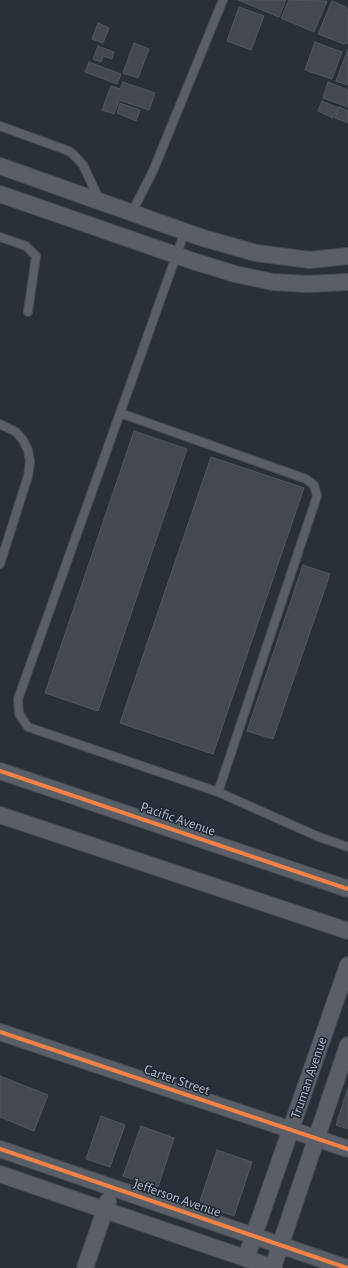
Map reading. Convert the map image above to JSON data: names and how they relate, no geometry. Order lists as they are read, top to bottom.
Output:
{
  "streets": {
    "street": [
      "Pacific Avenue",
      "Truman Avenue",
      "Carter Street",
      "Jefferson Avenue"
    ]
  },
  "crossings": [
    ["Truman Avenue", "Carter Street"],
    ["Truman Avenue", "Jefferson Avenue"]
  ]
}
